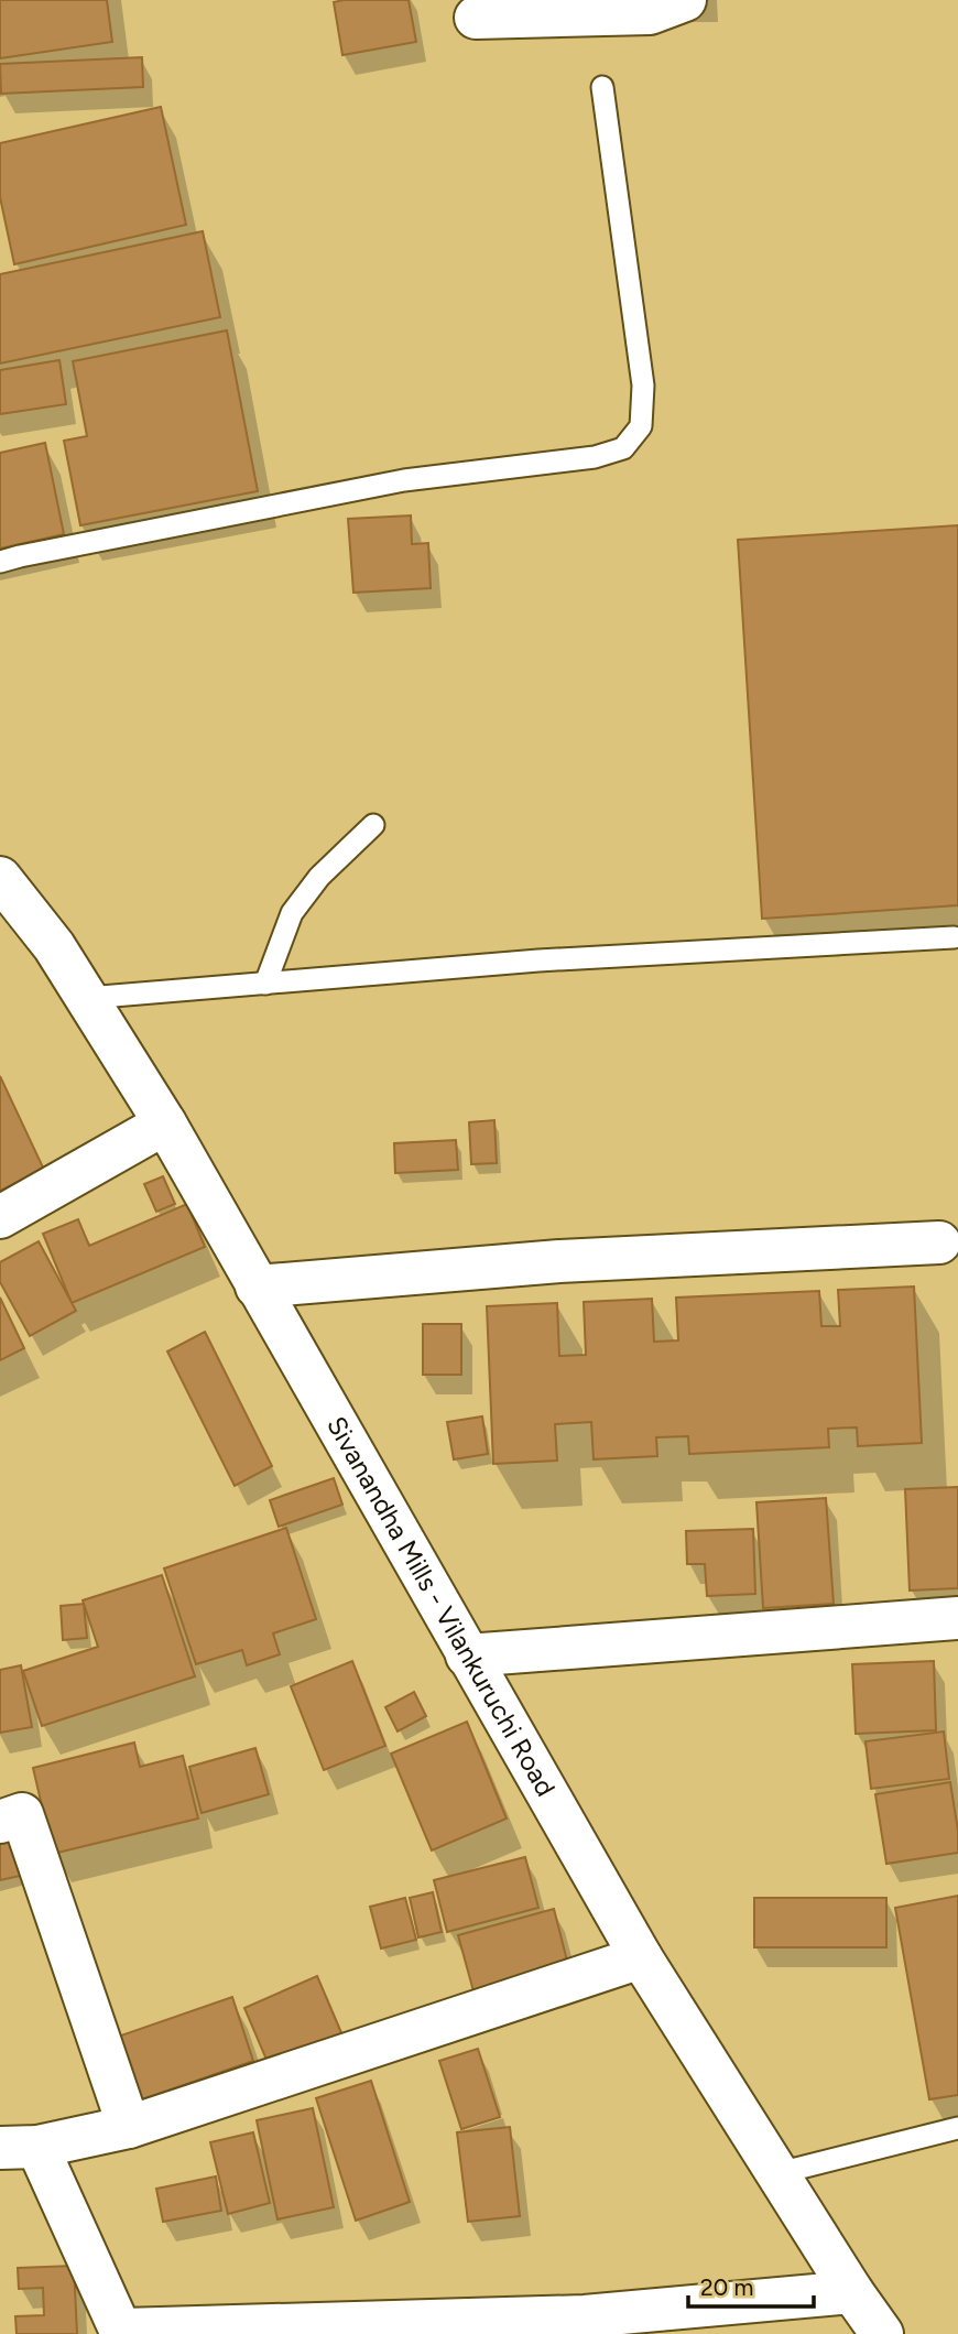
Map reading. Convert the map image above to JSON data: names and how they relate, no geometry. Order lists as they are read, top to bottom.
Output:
{
  "streets": {
    "street": ["Sivanandha Mills - Vilankuruchi Road"]
  },
  "scale_bar": "20 m"
}
